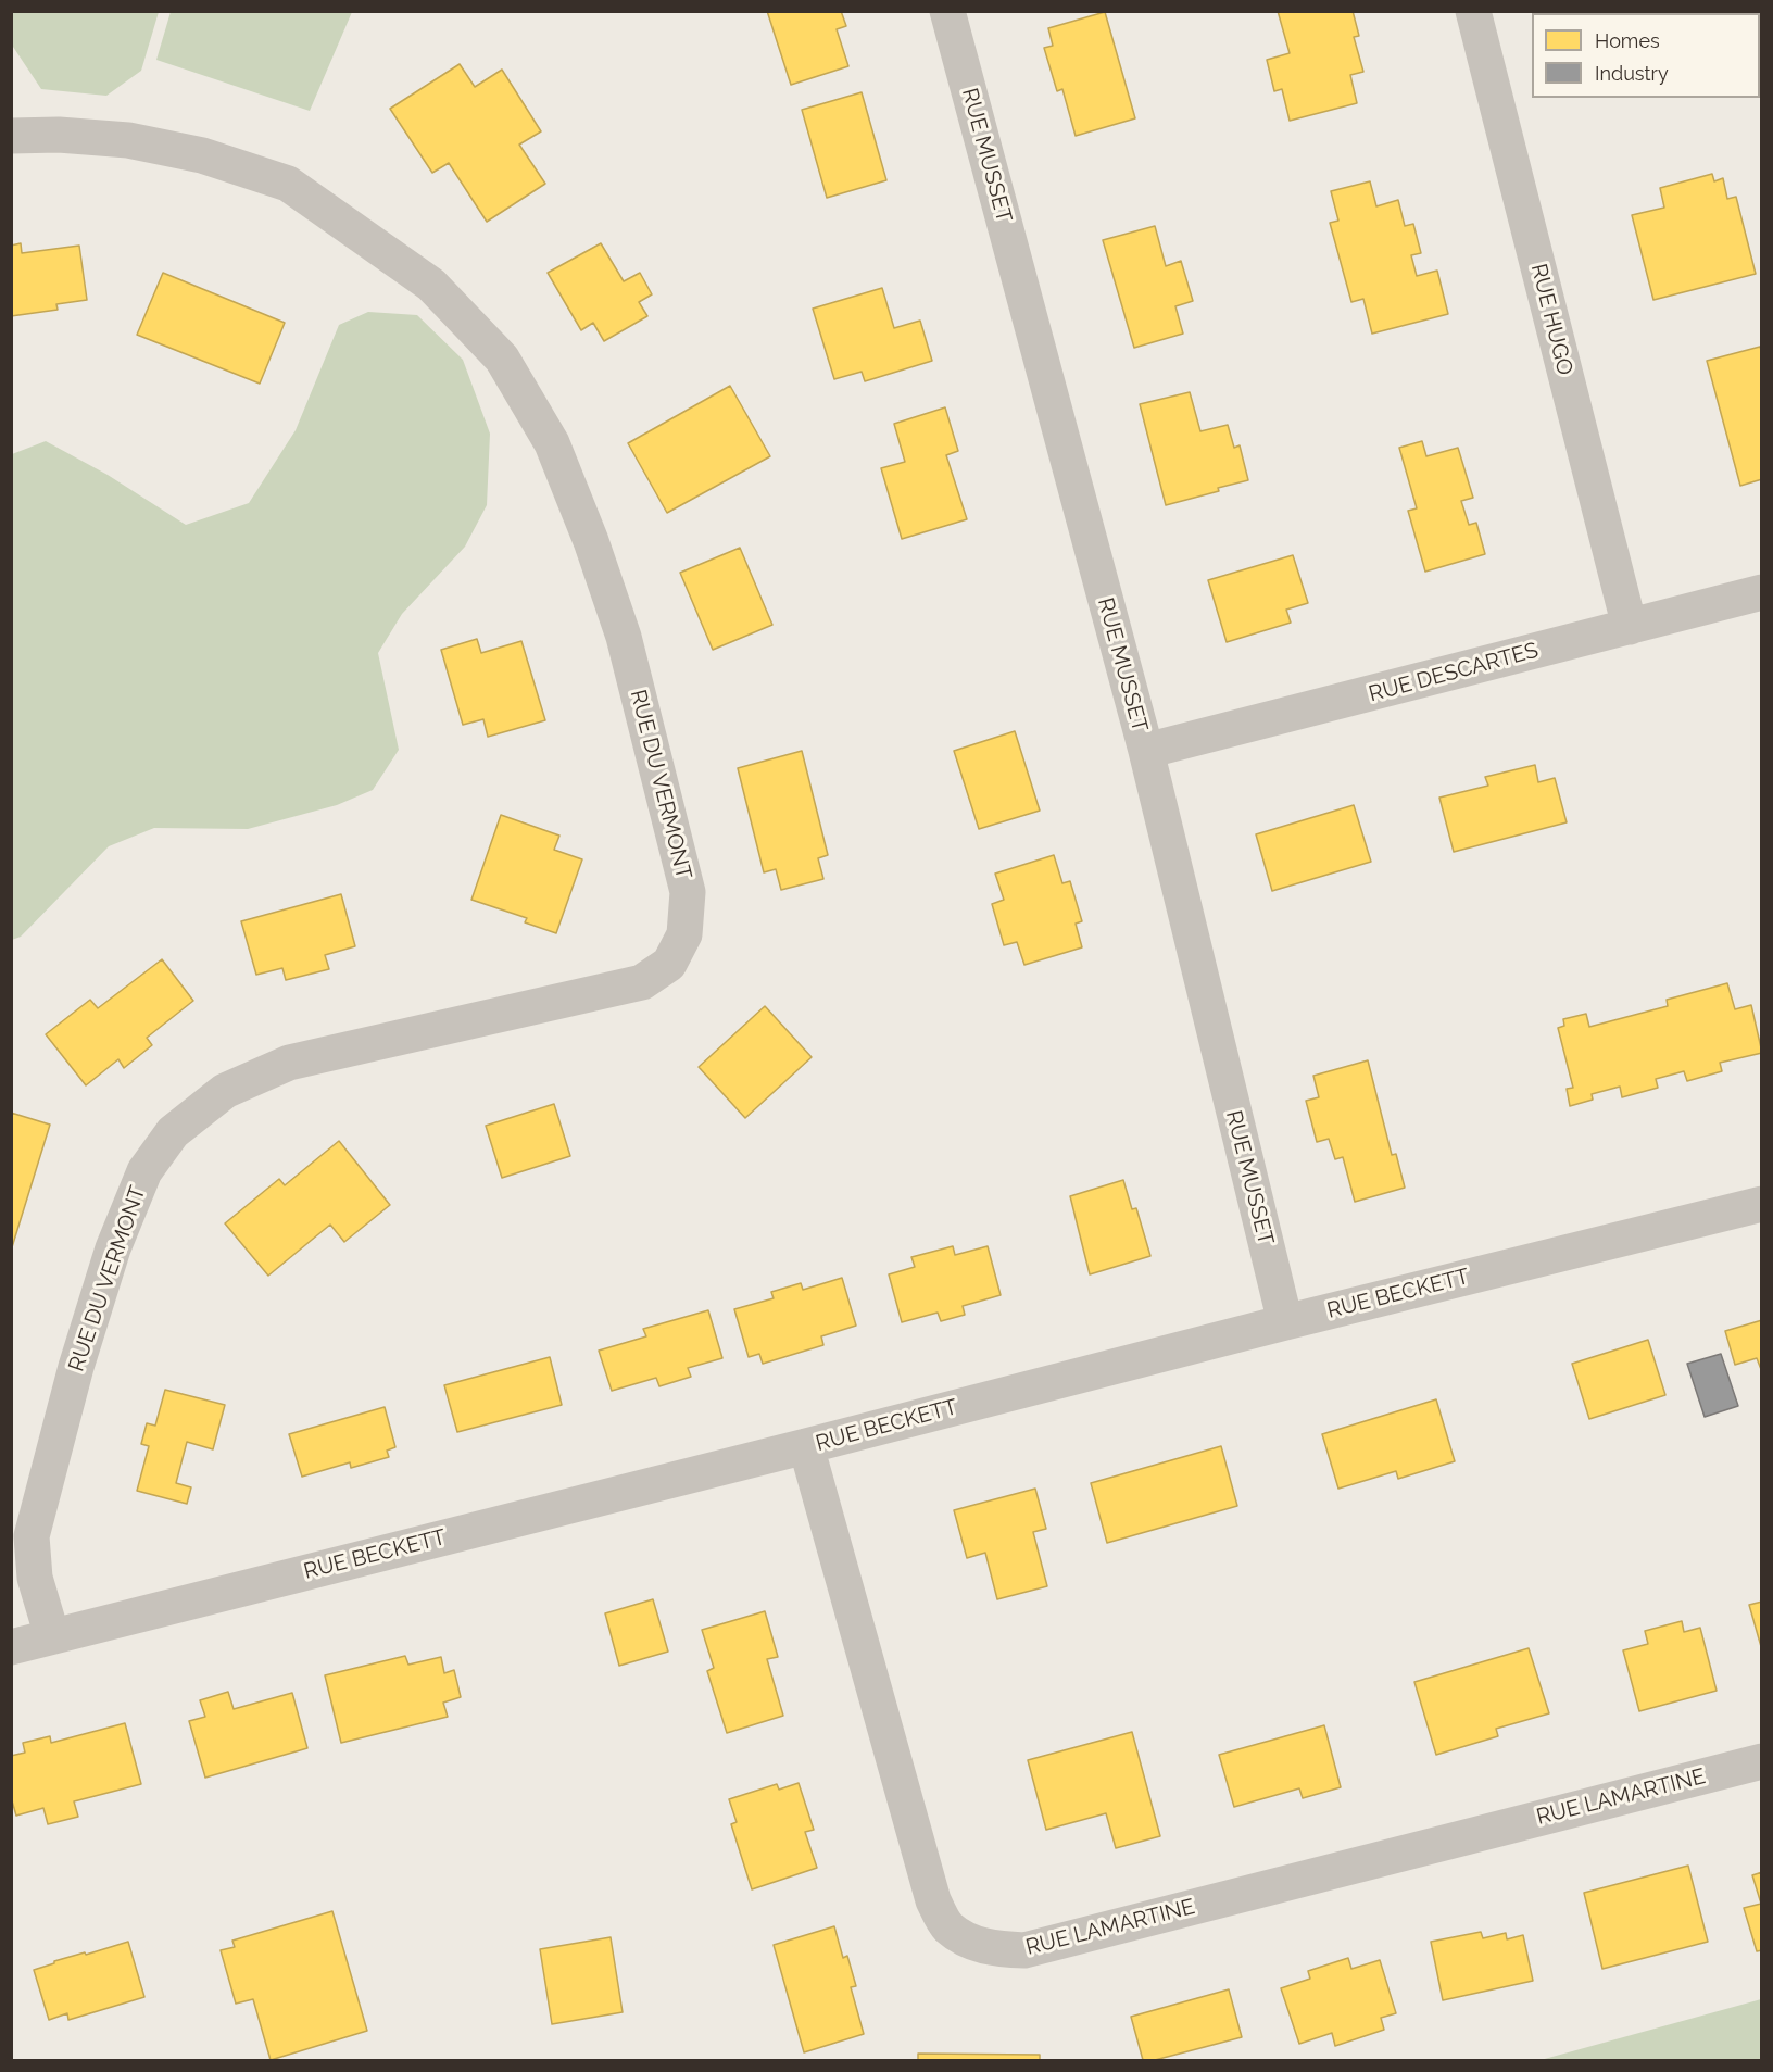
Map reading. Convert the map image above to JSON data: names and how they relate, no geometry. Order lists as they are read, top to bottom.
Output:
{
  "streets": {
    "street": [
      "RUE MUSSET",
      "RUE HUGO",
      "RUE DESCARTES",
      "RUE DU VERMONT",
      "RUE BECKETT",
      "RUE LAMARTINE"
    ]
  },
  "crossings": [
    ["RUE MUSSET", "RUE DESCARTES"],
    ["RUE MUSSET", "RUE BECKETT"],
    ["RUE HUGO", "RUE DESCARTES"],
    ["RUE DU VERMONT", "RUE BECKETT"],
    ["RUE BECKETT", "RUE LAMARTINE"]
  ],
  "legend": ["Homes", "Industry"]
}
